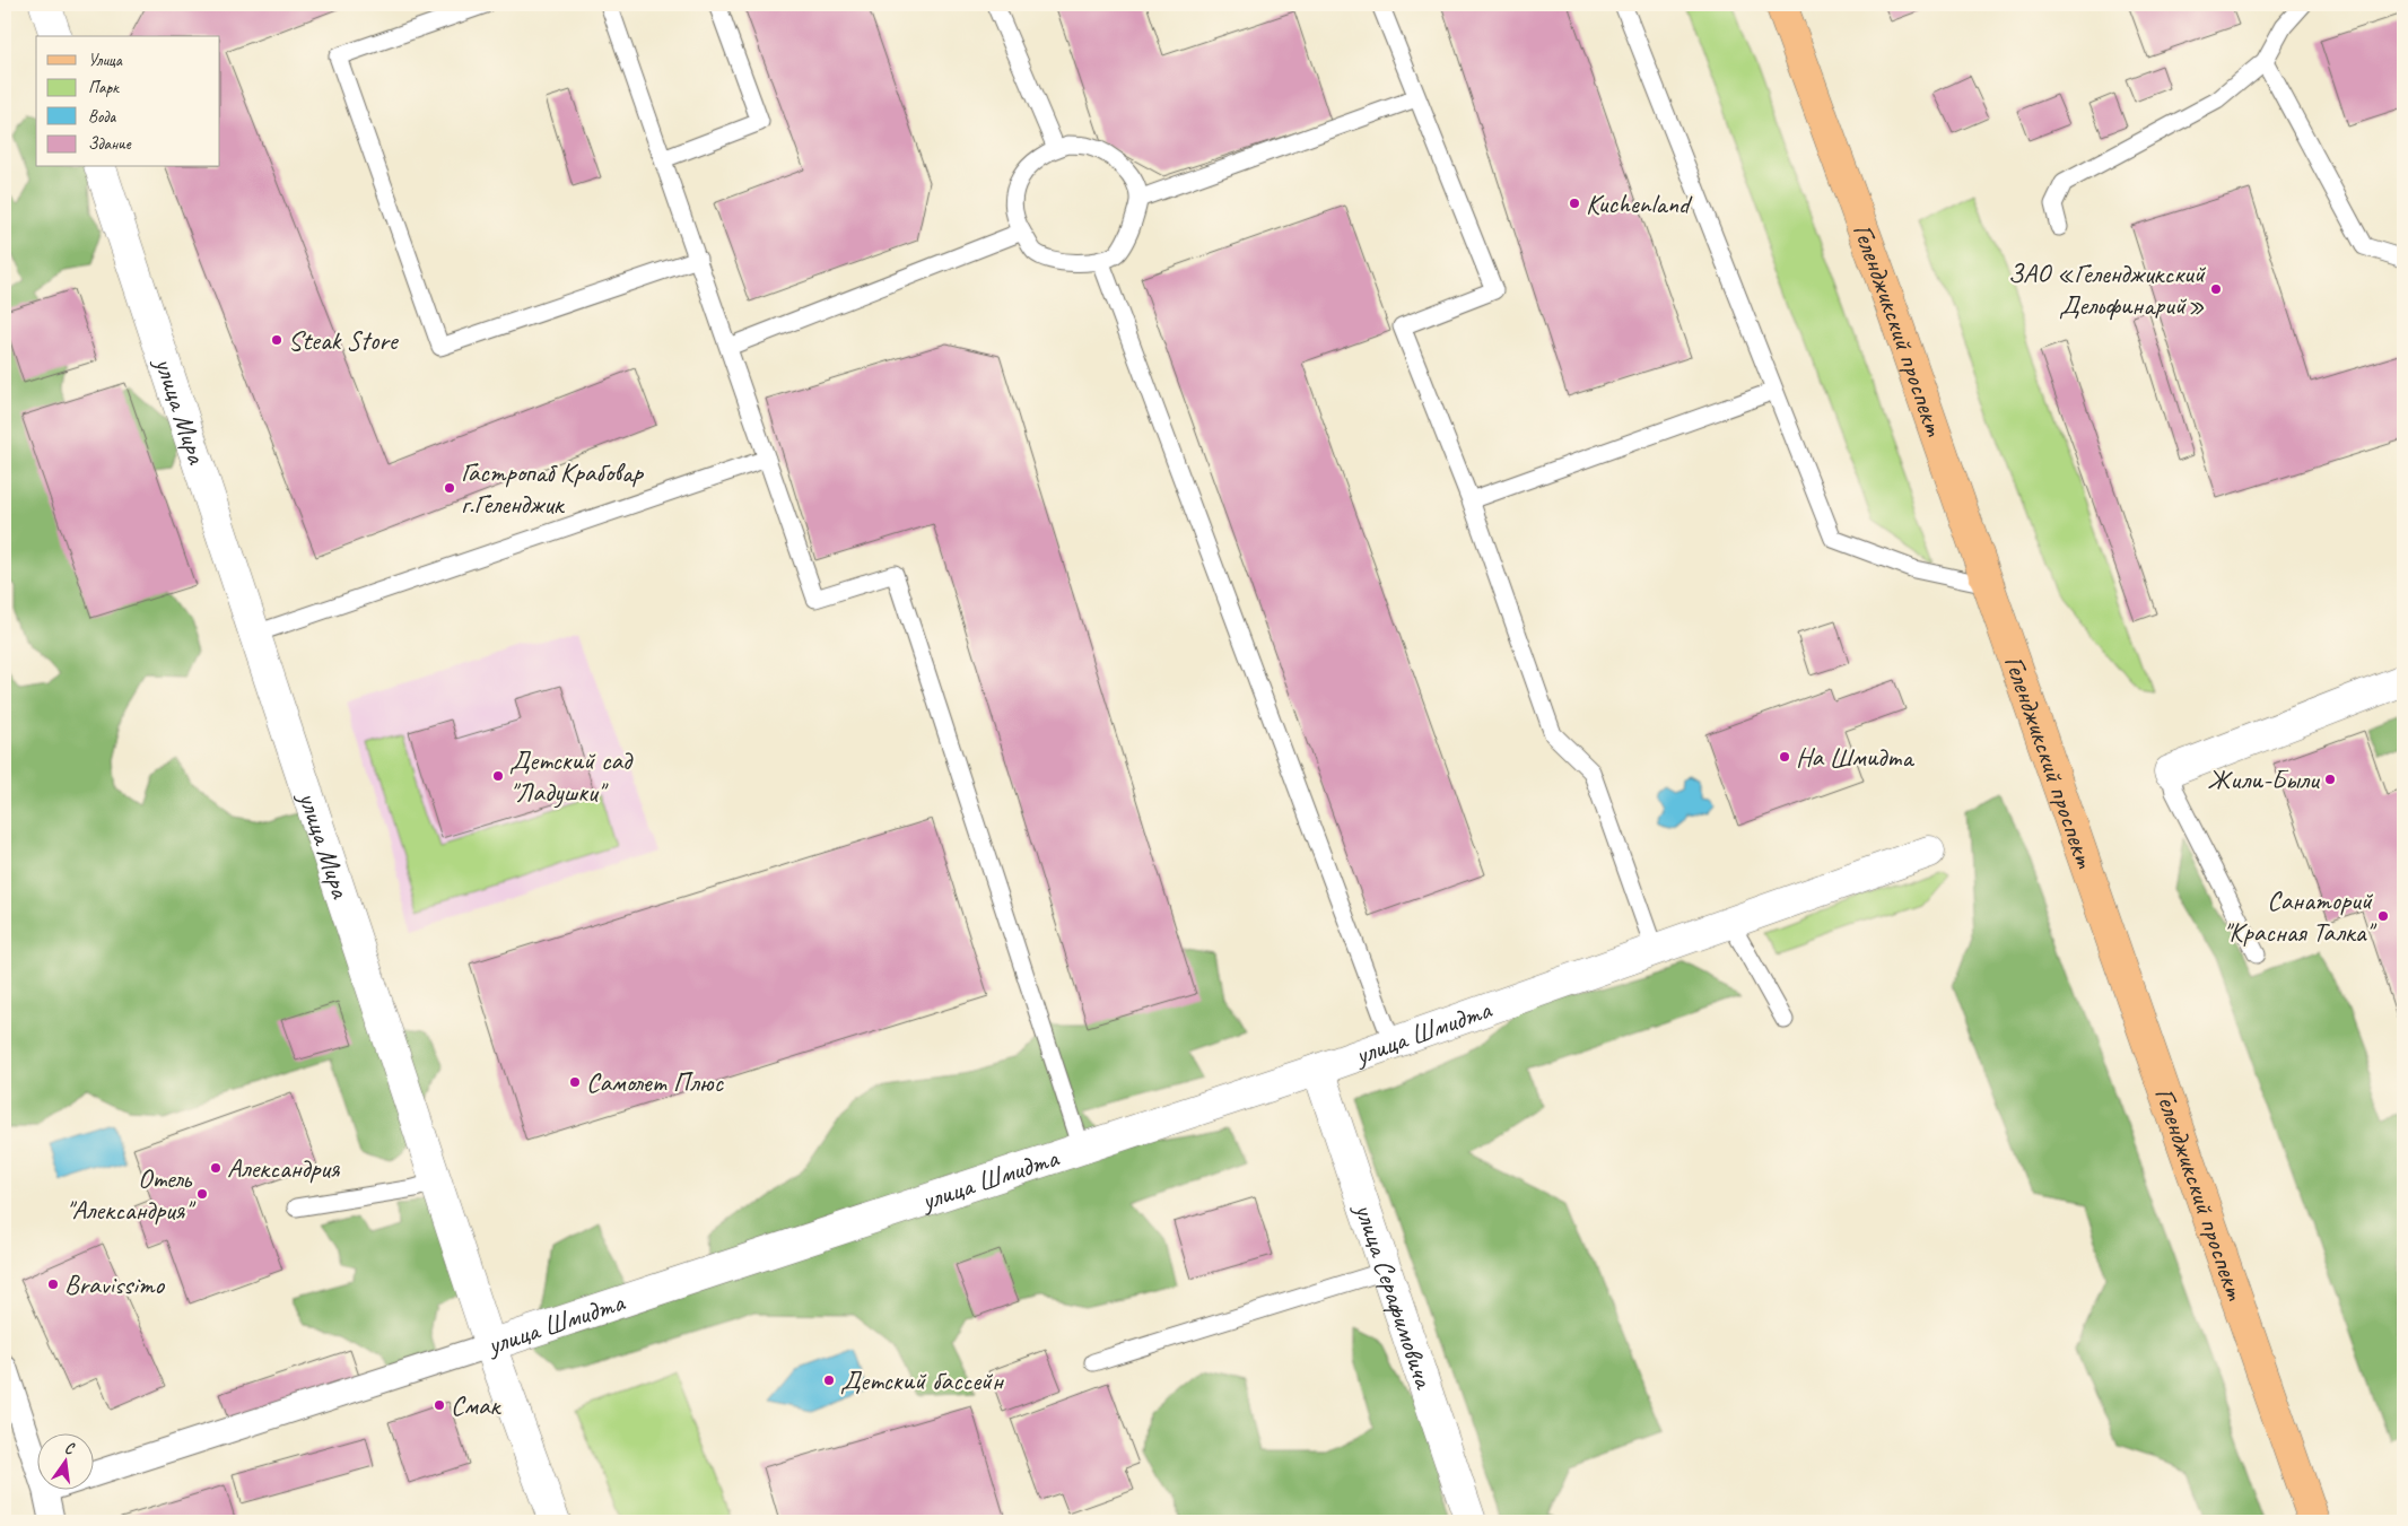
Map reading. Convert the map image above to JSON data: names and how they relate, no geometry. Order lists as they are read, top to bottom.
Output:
{
  "streets": {
    "main road": ["Геленджикский проспект"],
    "street": ["улица Мира", "улица Шмидта", "улица Серафимовича"]
  },
  "crossings": [
    ["улица Мира", "улица Шмидта"],
    ["улица Шмидта", "улица Серафимовича"]
  ],
  "places": [
    "Kuchenland",
    "ЗАО «Геленджикский Дельфинарий»",
    "Steak Store",
    "Гастропаб Крабовар г.Геленджик",
    "На Шмидта",
    "Детский сад \"Ладушки\"",
    "Жили-Были",
    "Санаторий \"Красная Талка\"",
    "Самолет Плюс",
    "Александрия",
    "Отель \"Александрия\"",
    "Bravissimo",
    "Детский бассейн",
    "Смак"
  ],
  "legend": [
    "Улица",
    "Парк",
    "Вода",
    "Здание"
  ],
  "north": "top"
}
